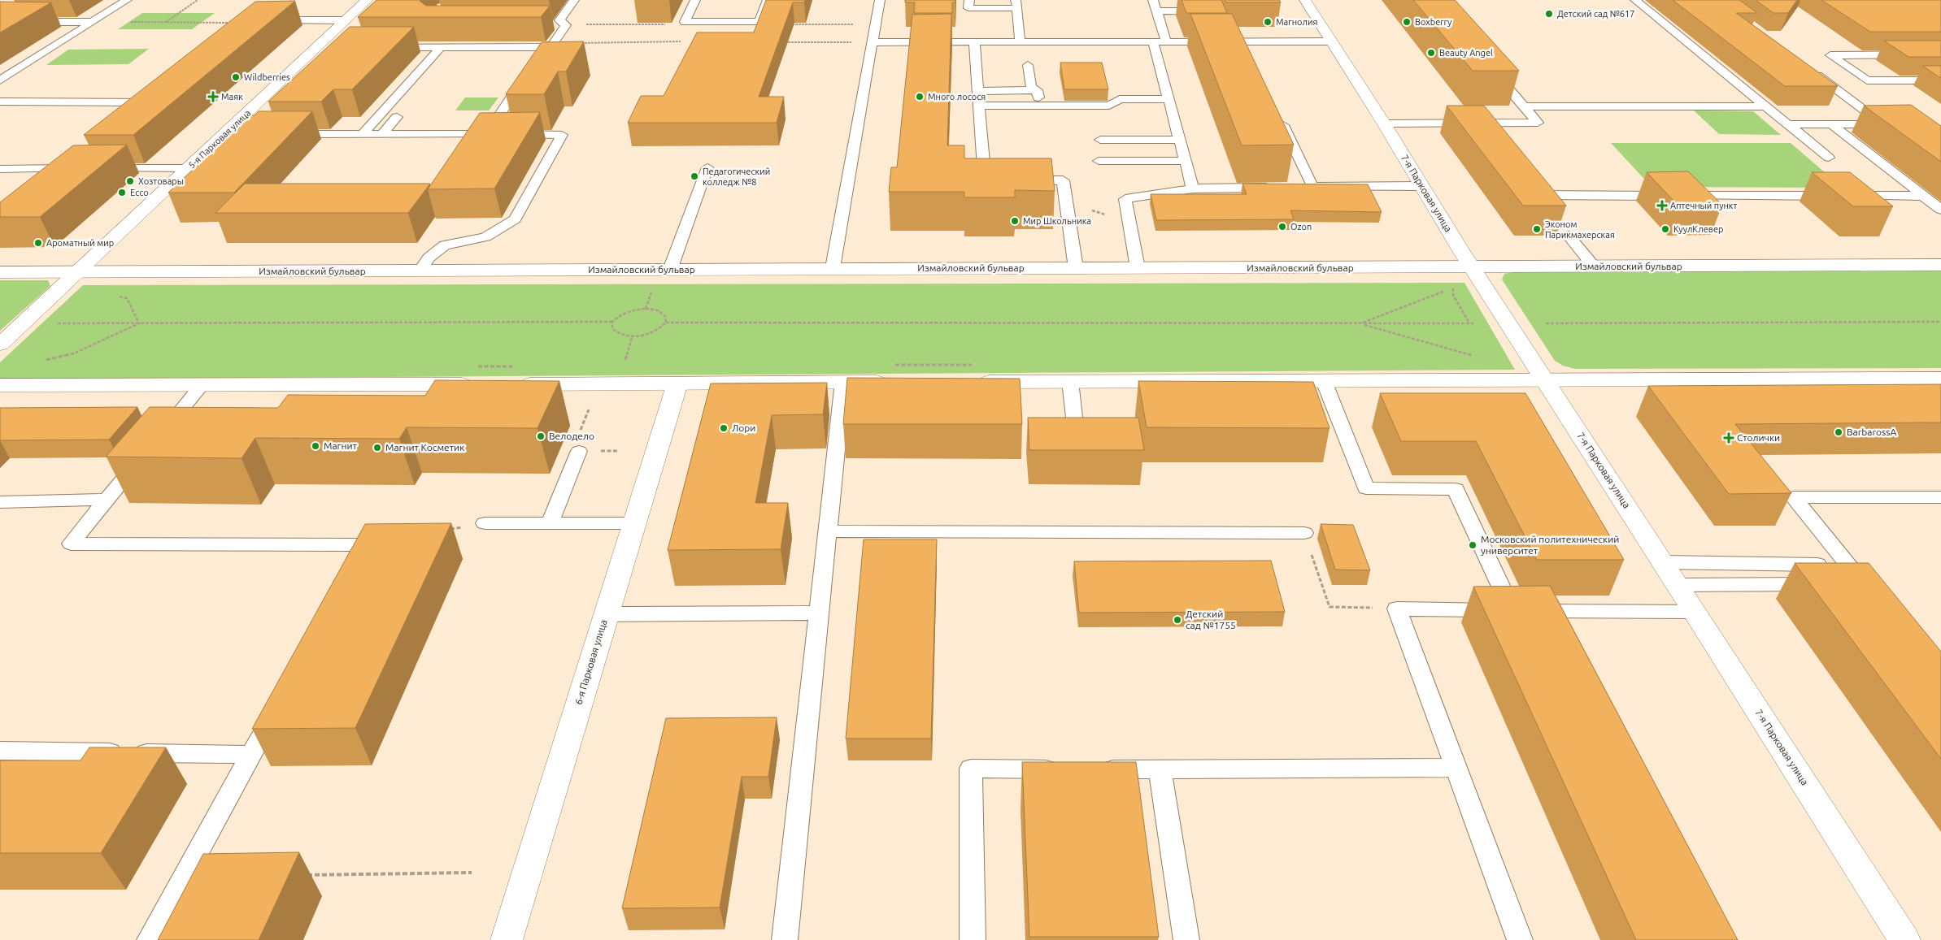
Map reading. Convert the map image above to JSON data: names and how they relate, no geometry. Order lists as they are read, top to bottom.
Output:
{
  "streets": {
    "street": [
      "5-я Парковая улица",
      "7-я Парковая улица",
      "Измайловский бульвар",
      "6-я Парковая улица"
    ]
  },
  "crossings": [
    ["5-я Парковая улица", "Измайловский бульвар"],
    ["7-я Парковая улица", "Измайловский бульвар"]
  ],
  "places": {
    "other": [
      "Детский сад №617",
      "Магнолия",
      "Boxberry",
      "Beauty Angel",
      "Wildberries",
      "Много лосося",
      "Педагогический колледж №8",
      "Хозтовары",
      "Ecco",
      "Мир Школьника",
      "Ozon",
      "Эконом Парикмахерская",
      "КуулКлевер",
      "Ароматный мир",
      "Лори",
      "BarbarossA",
      "Велодело",
      "Магнит",
      "Магнит Косметик",
      "Московский политехнический университет",
      "Детский сад №1755"
    ],
    "health": ["Маяк", "Аптечный пункт", "Столички"]
  }
}
